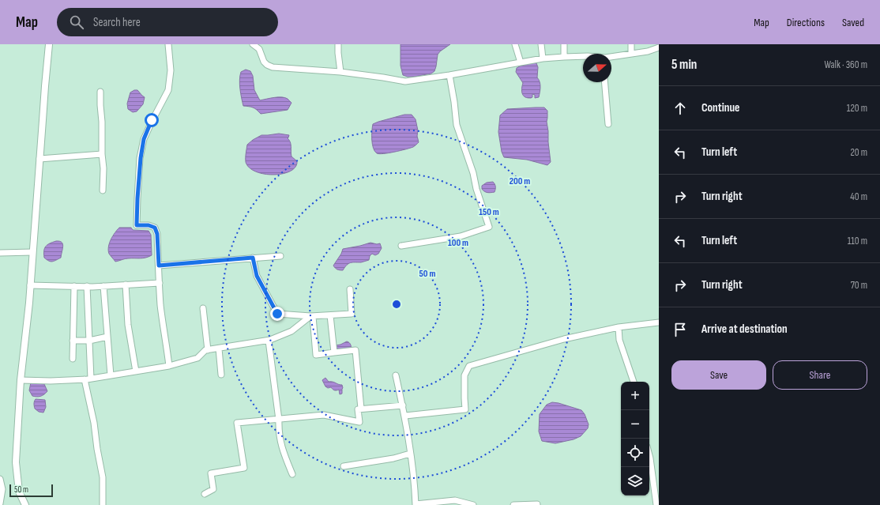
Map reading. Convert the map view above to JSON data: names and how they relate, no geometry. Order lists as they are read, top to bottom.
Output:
{
  "scale_bar": "50 m",
  "north": "right",
  "page": {
    "header": "Map",
    "search": "Search here",
    "nav": ["Map", "Directions", "Saved"],
    "heading": ["5 min", "Walk · 360 m"],
    "list": [
      ["Continue", "120 m"],
      ["Turn left", "20 m"],
      ["Turn right", "40 m"],
      ["Turn left", "110 m"],
      ["Turn right", "70 m"],
      "Arrive at destination"
    ],
    "buttons": ["Save", "Share"],
    "map_buttons": ["+", "−"],
    "scale": "50 m"
  },
  "rings": [
    "200 m",
    "150 m",
    "100 m",
    "50 m"
  ]
}
